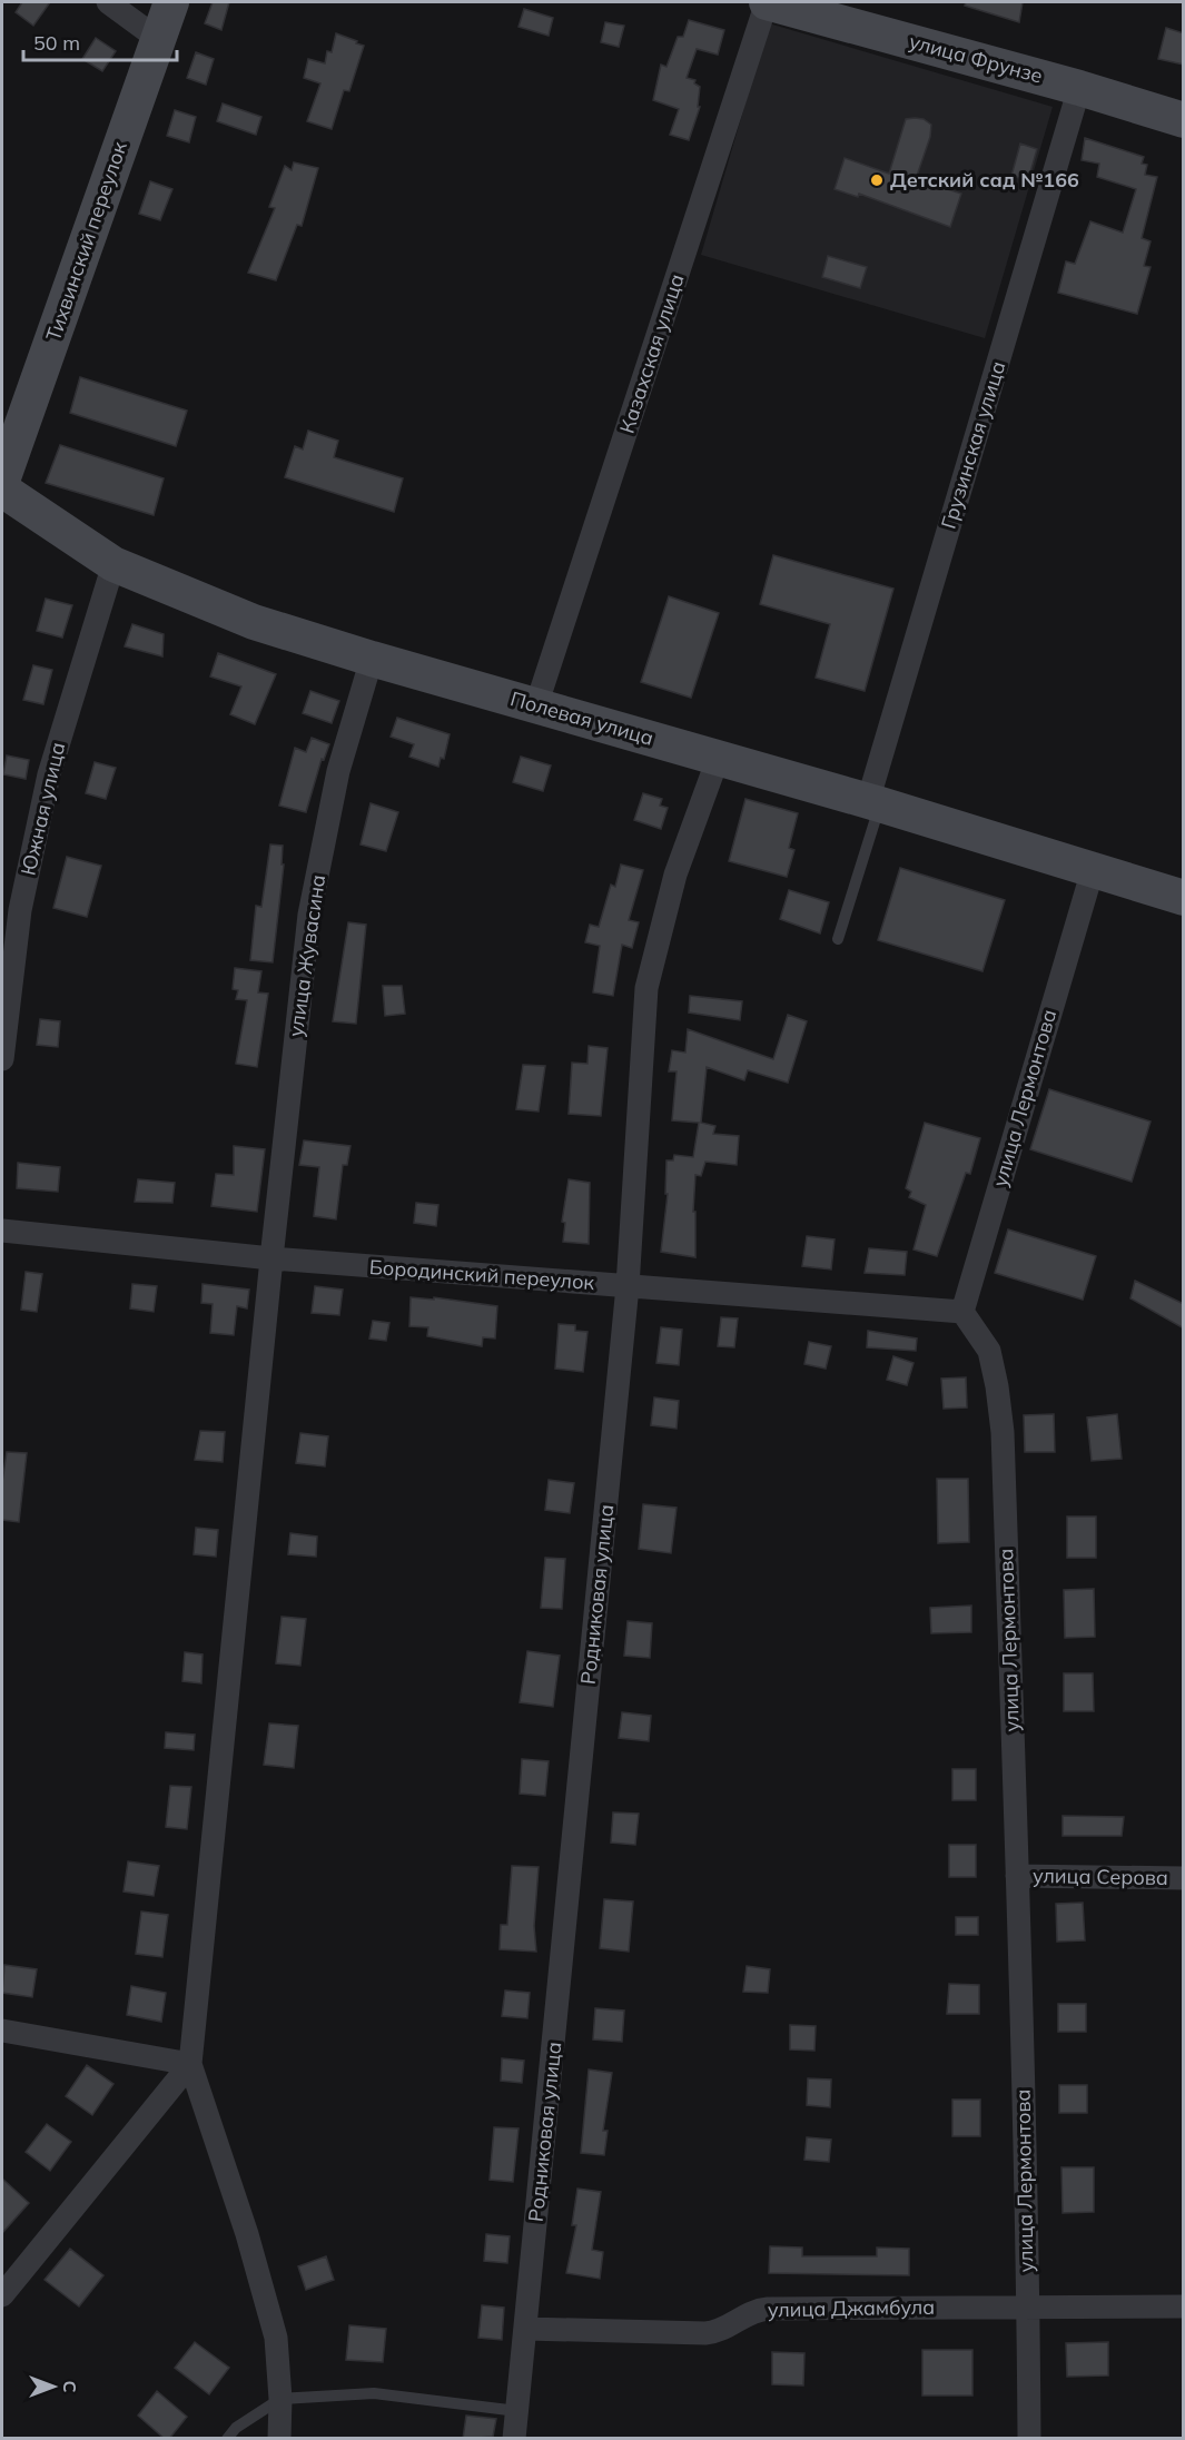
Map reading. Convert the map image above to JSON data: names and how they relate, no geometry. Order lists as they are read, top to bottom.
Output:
{
  "streets": {
    "street": [
      "улица Фрунзе",
      "Тихвинский переулок",
      "Казахская улица",
      "Грузинская улица",
      "Полевая улица",
      "Южная улица",
      "улица Жувасина",
      "улица Лермонтова",
      "Бородинский переулок",
      "Родниковая улица",
      "улица Серова",
      "улица Джамбула"
    ]
  },
  "crossings": [
    ["улица Фрунзе", "Казахская улица"],
    ["улица Фрунзе", "Грузинская улица"],
    ["Казахская улица", "Полевая улица"],
    ["Грузинская улица", "Полевая улица"],
    ["Полевая улица", "Южная улица"],
    ["Полевая улица", "улица Жувасина"],
    ["Полевая улица", "улица Лермонтова"],
    ["Полевая улица", "Родниковая улица"],
    ["улица Жувасина", "Бородинский переулок"],
    ["улица Лермонтова", "Бородинский переулок"],
    ["улица Лермонтова", "улица Серова"],
    ["улица Лермонтова", "улица Джамбула"],
    ["Бородинский переулок", "Родниковая улица"],
    ["Родниковая улица", "улица Джамбула"]
  ],
  "places": ["Детский сад №166"],
  "scale_bar": "50 m",
  "north": "right"
}
